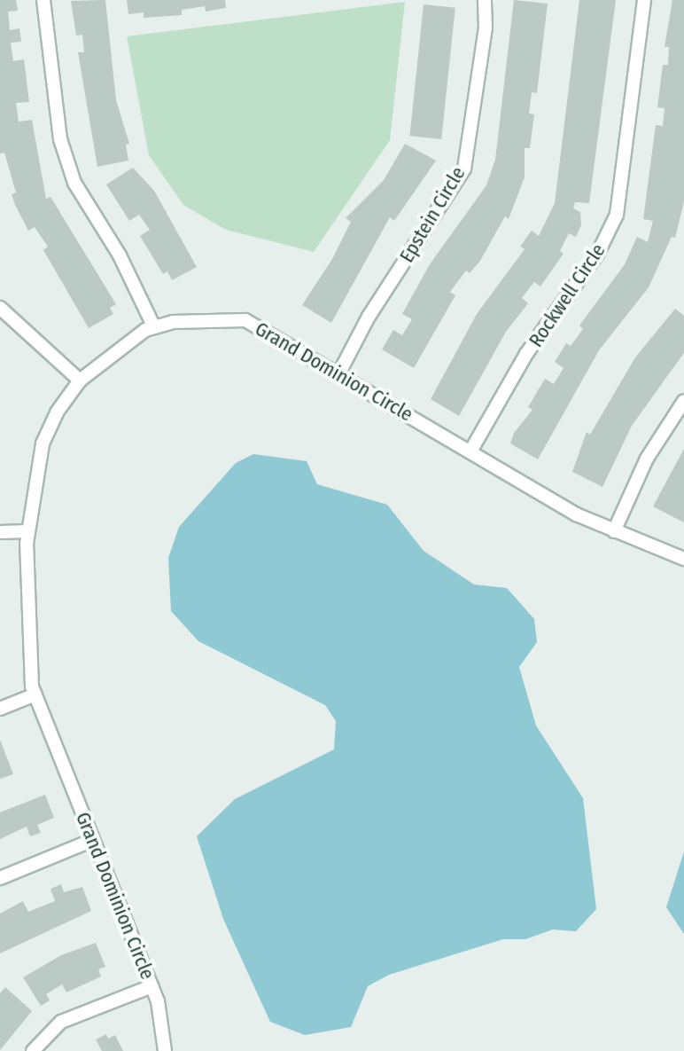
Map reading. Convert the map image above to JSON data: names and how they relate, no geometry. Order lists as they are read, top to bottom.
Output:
{
  "streets": {
    "street": ["Epstein Circle", "Rockwell Circle", "Grand Dominion Circle"]
  },
  "crossings": [
    ["Epstein Circle", "Grand Dominion Circle"],
    ["Rockwell Circle", "Grand Dominion Circle"]
  ]
}
